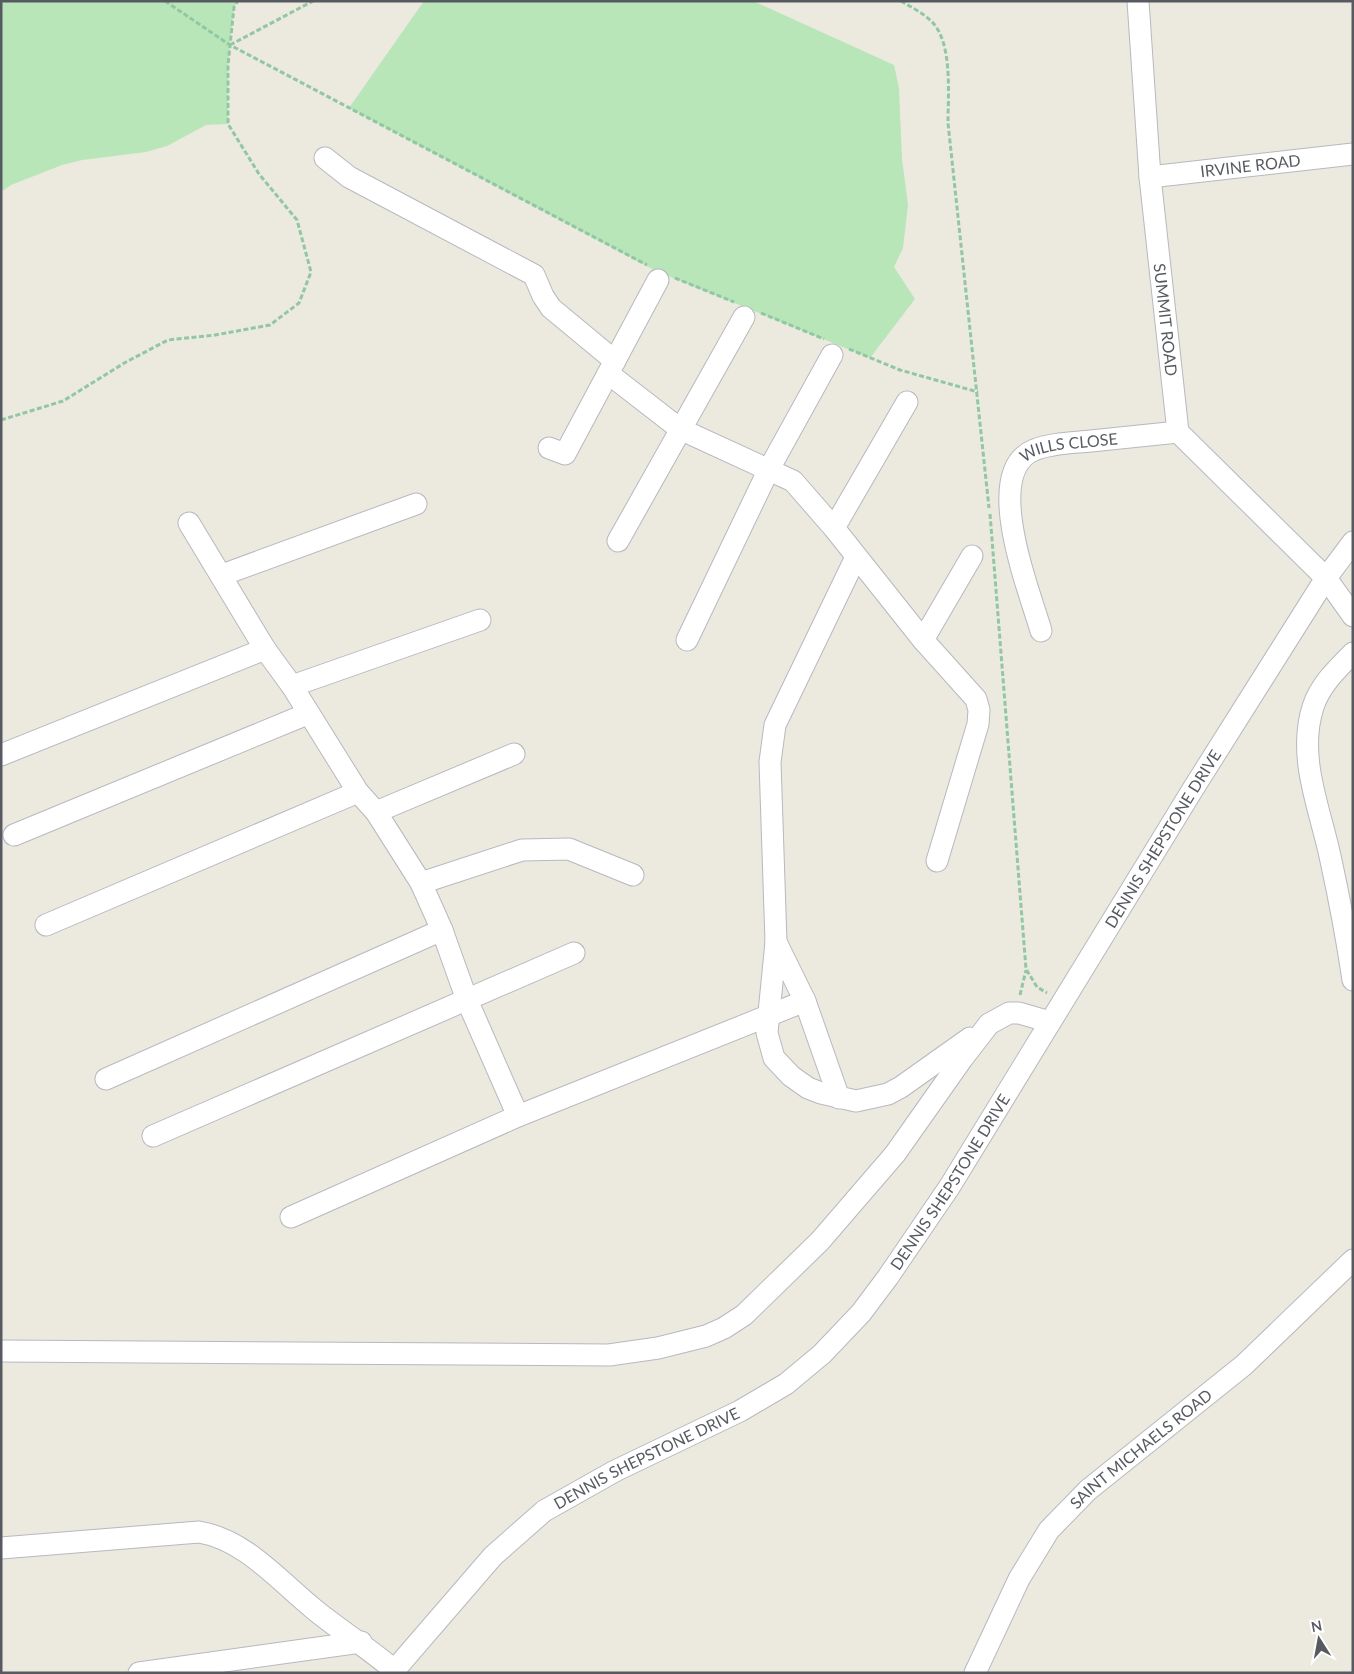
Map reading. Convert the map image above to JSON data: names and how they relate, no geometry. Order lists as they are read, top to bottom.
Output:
{
  "streets": {
    "street": [
      "IRVINE ROAD",
      "SUMMIT ROAD",
      "WILLS CLOSE",
      "DENNIS SHEPSTONE DRIVE",
      "SAINT MICHAELS ROAD"
    ]
  },
  "crossings": [
    ["IRVINE ROAD", "SUMMIT ROAD"],
    ["SUMMIT ROAD", "WILLS CLOSE"]
  ],
  "north": "top"
}
